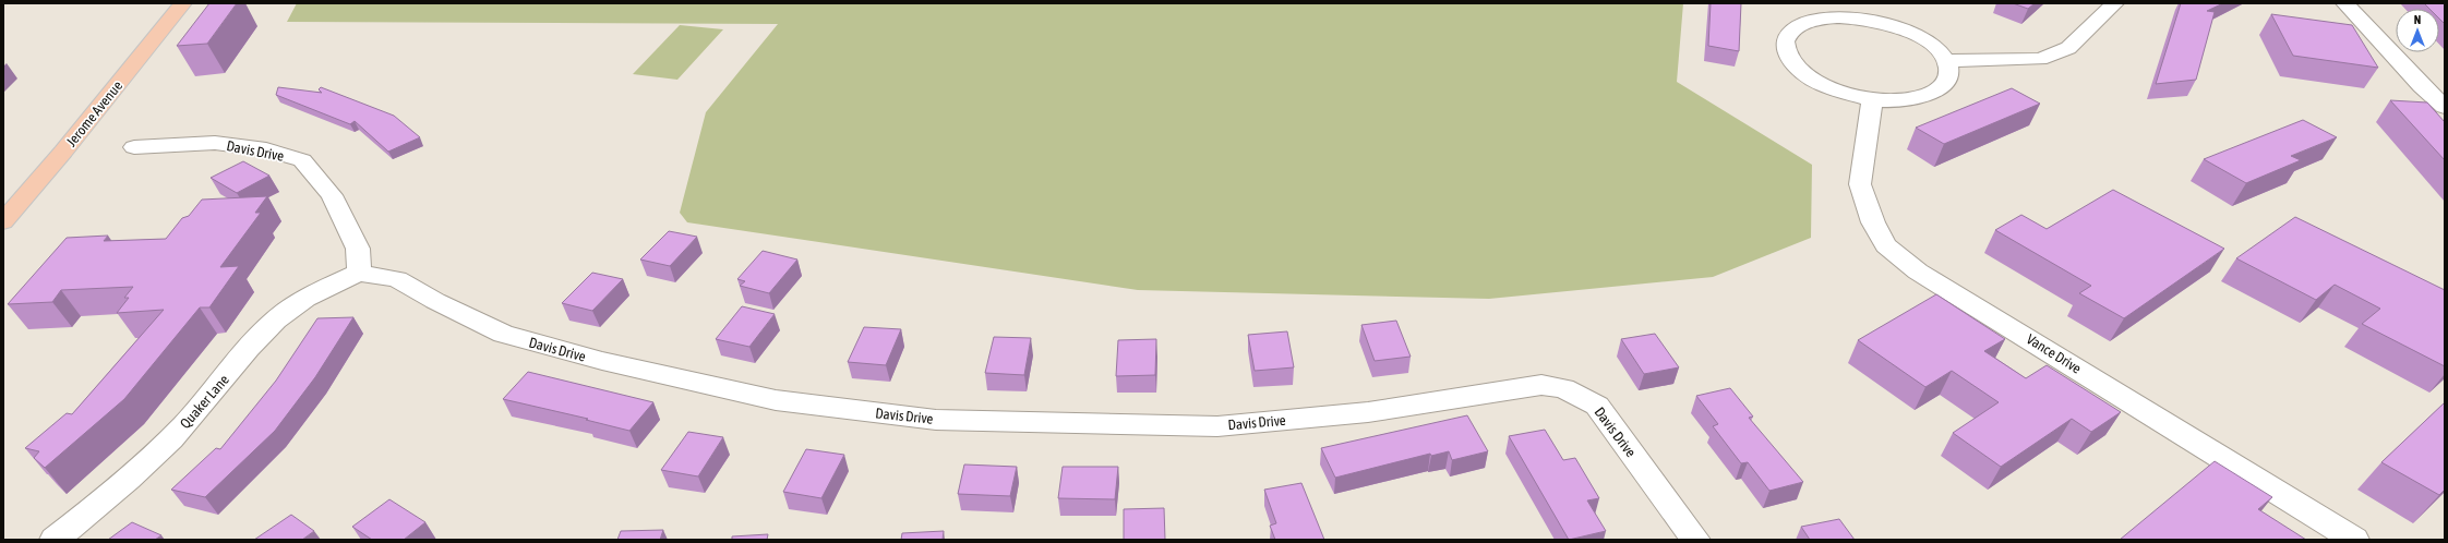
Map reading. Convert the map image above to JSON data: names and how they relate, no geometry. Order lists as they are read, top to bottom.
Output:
{
  "streets": {
    "main road": ["Jerome Avenue"],
    "street": ["Davis Drive", "Vance Drive", "Quaker Lane"]
  },
  "crossings": [
    ["Davis Drive", "Quaker Lane"]
  ],
  "north": "top"
}
